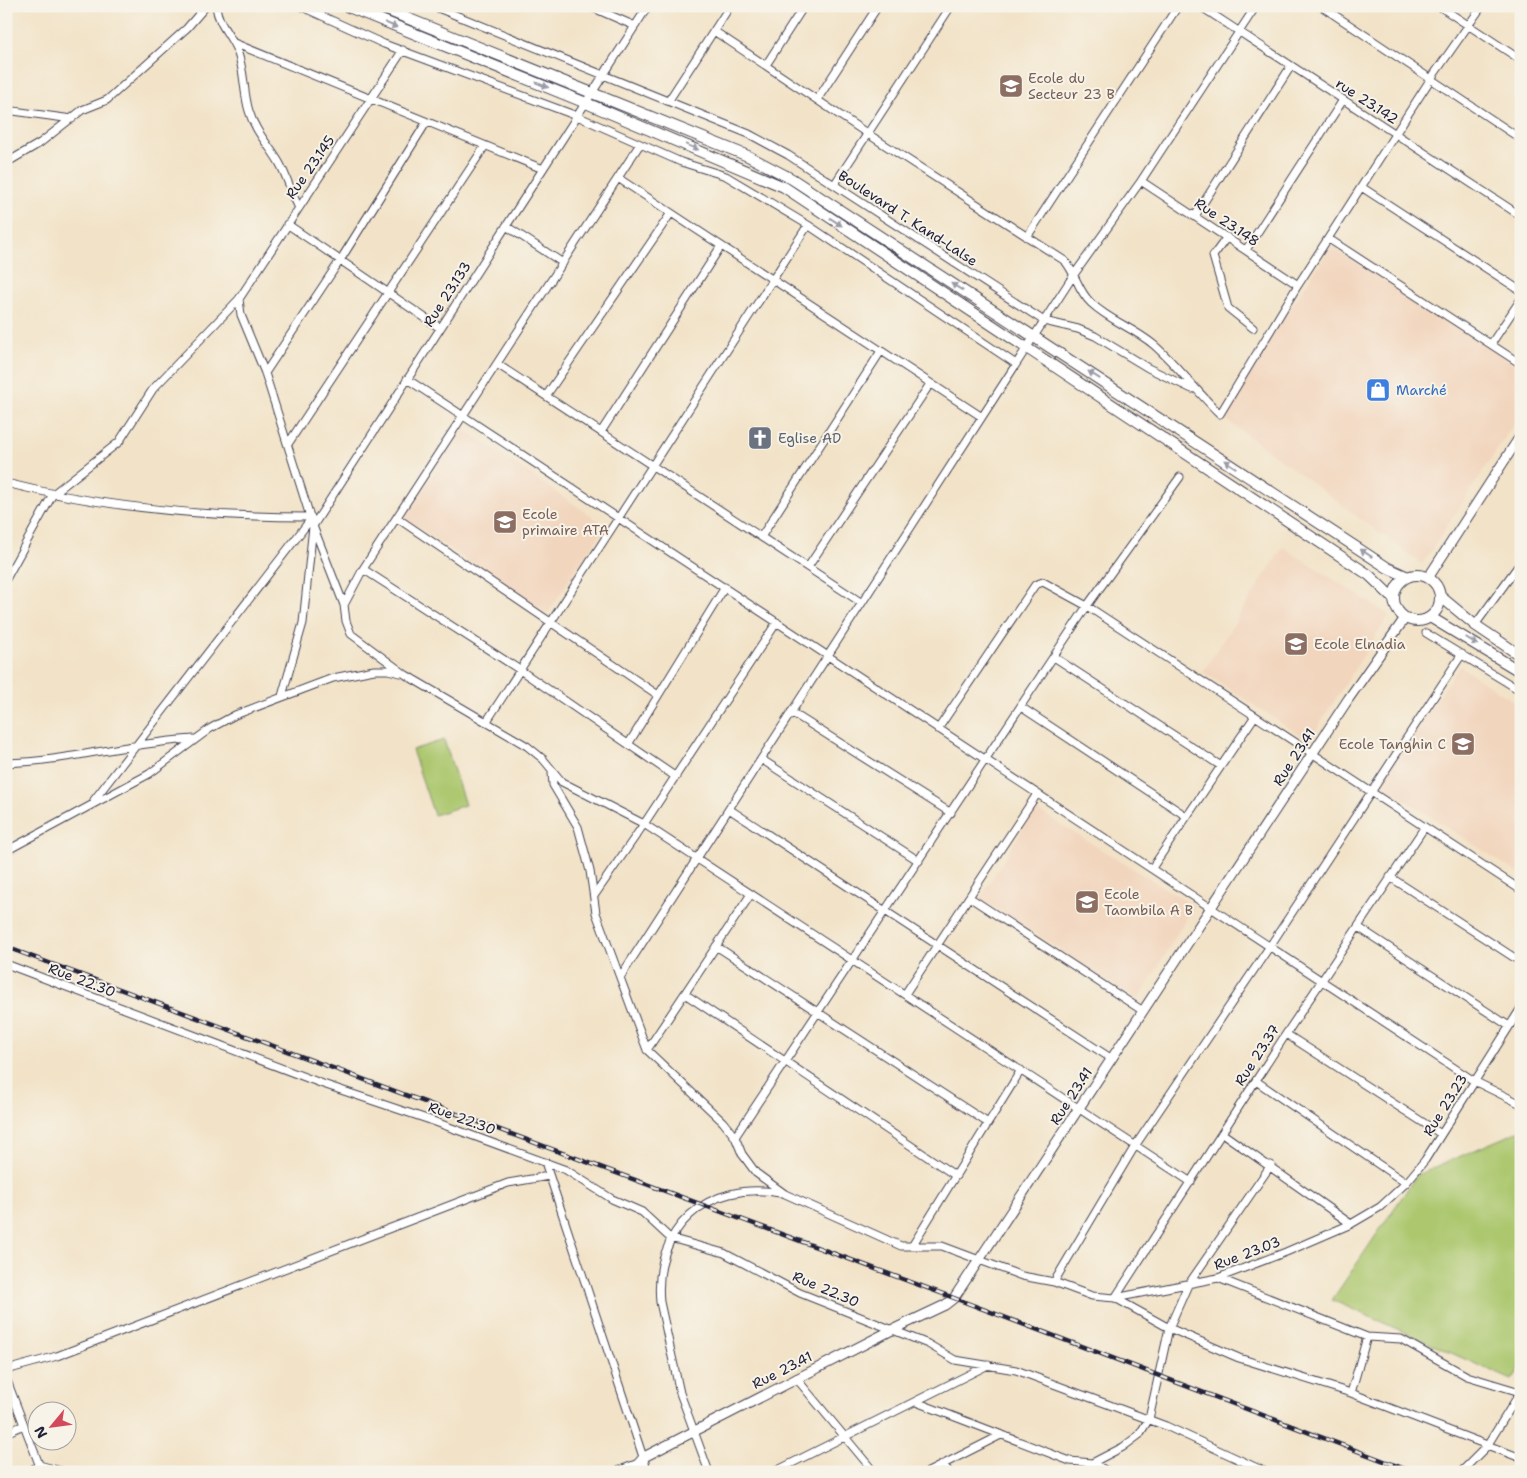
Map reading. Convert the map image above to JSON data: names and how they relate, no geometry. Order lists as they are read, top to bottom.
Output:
{
  "streets": {
    "street": [
      "rue 23.142",
      "Rue 23.145",
      "Boulevard T. Kand-Lalse",
      "Rue 23.148",
      "Rue 23.133",
      "Rue 23.41",
      "Rue 22.30",
      "Rue 23.37",
      "Rue 23.23",
      "Rue 23.03"
    ]
  },
  "crossings": [
    ["Boulevard T. Kand-Lalse", "Rue 23.133"],
    ["Rue 23.41", "Rue 22.30"],
    ["Rue 23.37", "Rue 23.03"],
    ["Rue 23.23", "Rue 23.03"]
  ],
  "places": {
    "school or university": [
      "Ecole du Secteur 23 B",
      "Ecole primaire ATA",
      "Ecole Elnadia",
      "Ecole Tanghin C",
      "Ecole Taombila A B"
    ],
    "shop": ["Marché"],
    "church": ["Eglise AD"]
  },
  "north": "bottom left"
}
